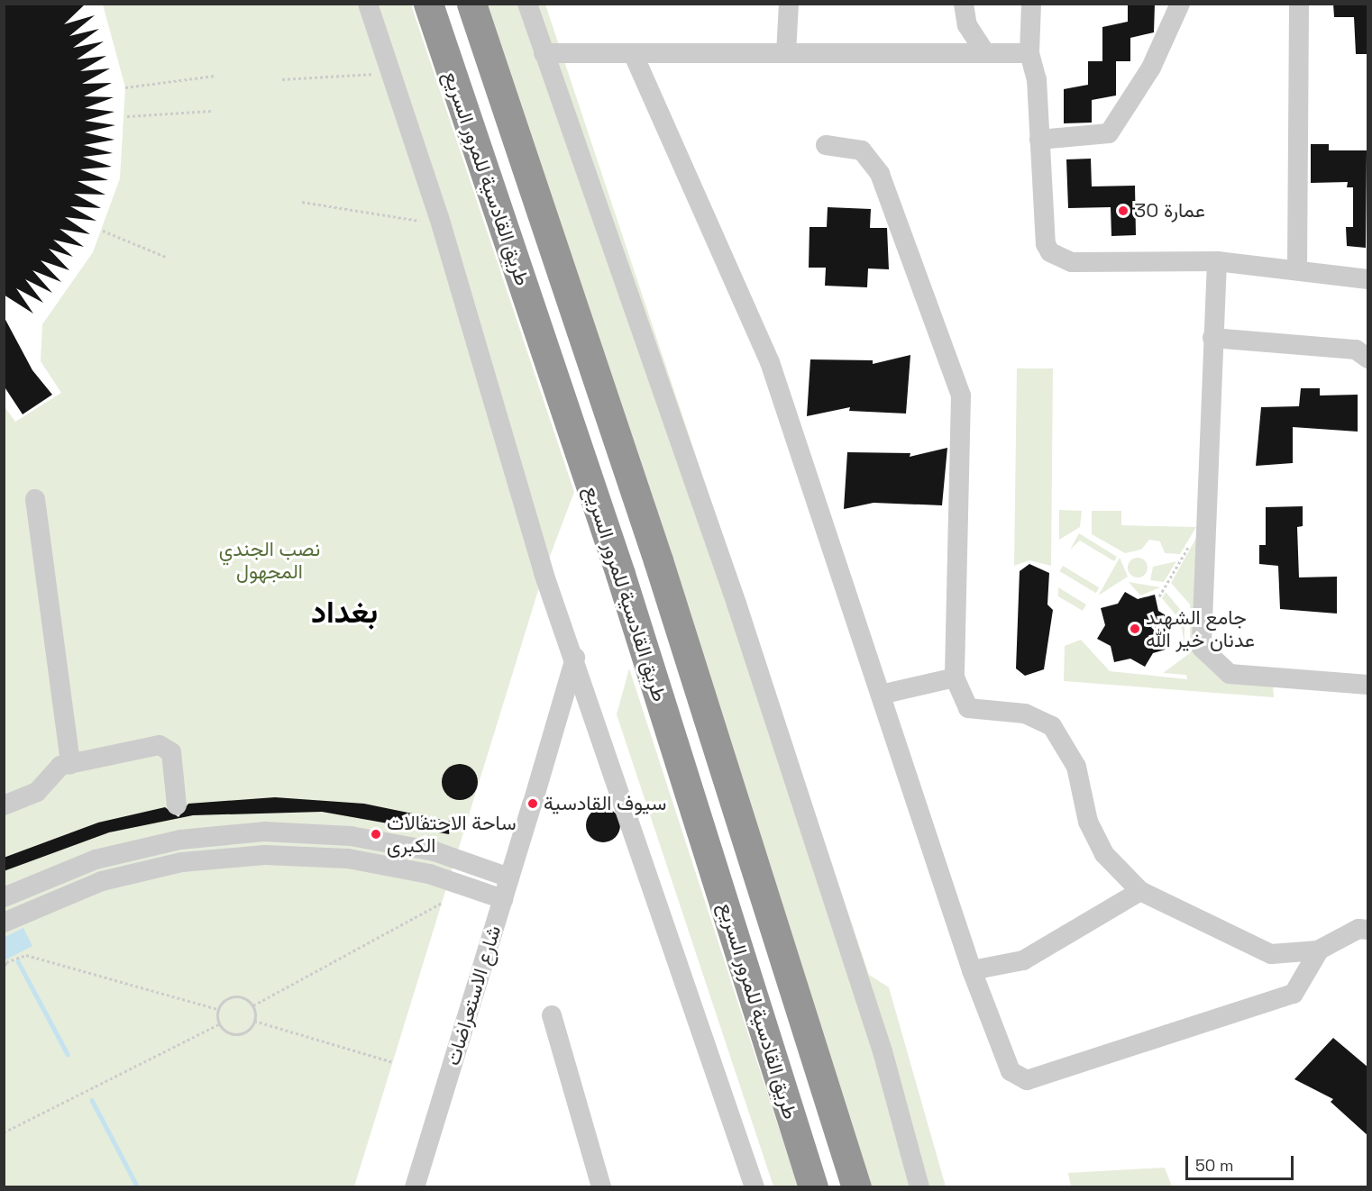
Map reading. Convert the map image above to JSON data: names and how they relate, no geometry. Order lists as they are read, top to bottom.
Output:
{
  "streets": {
    "highway": ["طريق القادسية للمرور السريع"],
    "street": ["شارع الاستعراضات"]
  },
  "districts": ["بغداد"],
  "parks": ["نصب الجندي المجهول"],
  "places": [
    "عمارة 30",
    "جامع الشهيد عدنان خير الله",
    "سيوف القادسية",
    "ساحة الاحتفالات الكبرى"
  ],
  "scale_bar": "50 m"
}
